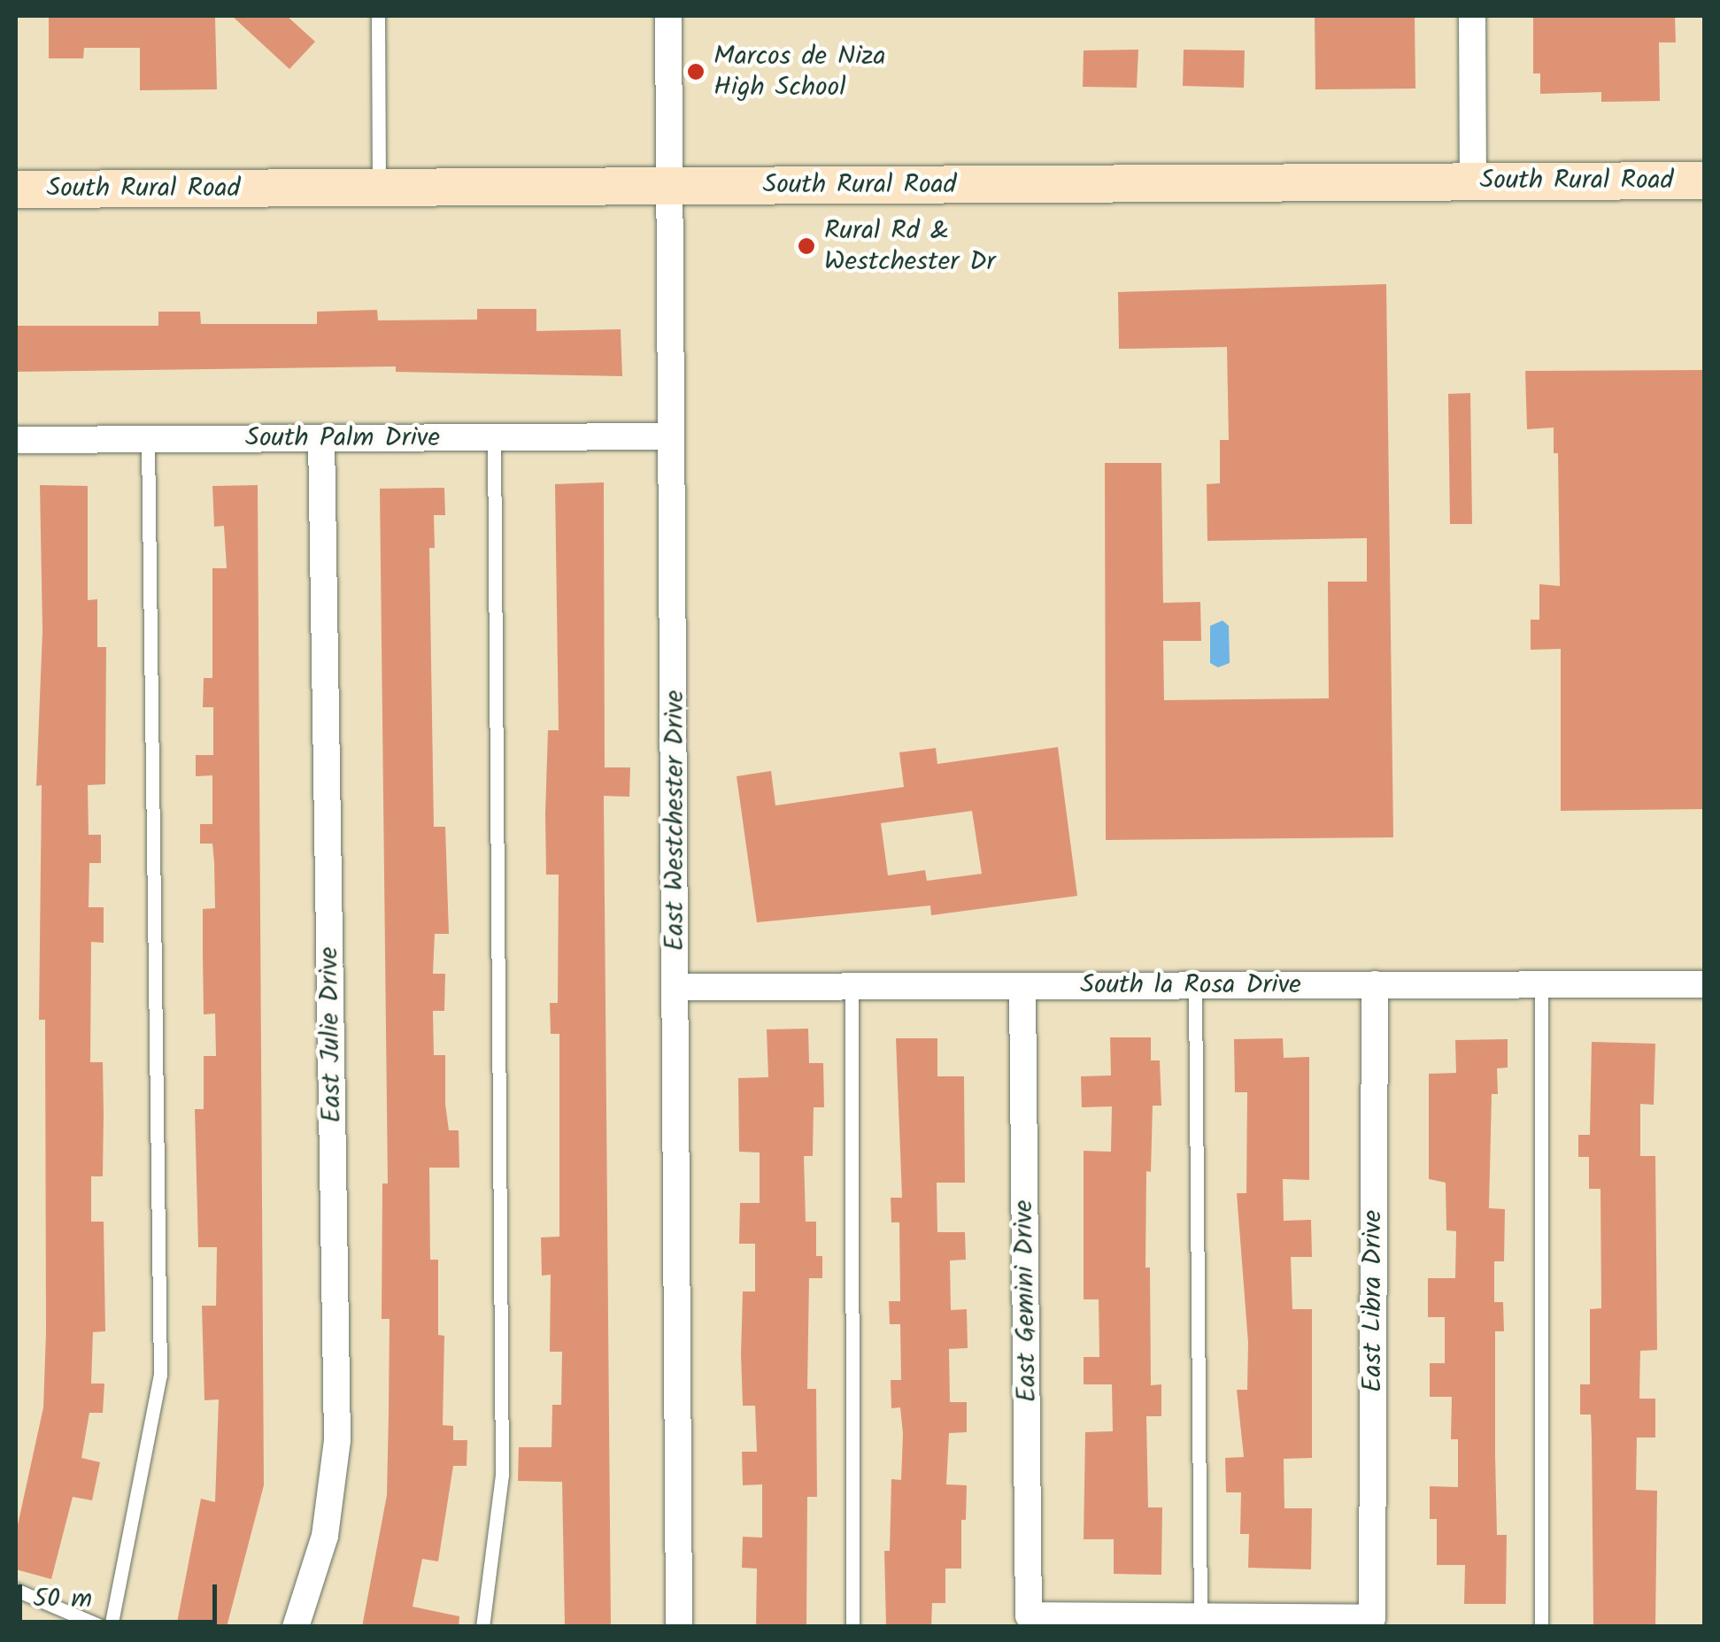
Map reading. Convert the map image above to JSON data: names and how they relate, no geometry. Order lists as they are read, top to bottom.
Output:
{
  "streets": {
    "main road": ["South Rural Road"],
    "street": [
      "South Palm Drive",
      "East Westchester Drive",
      "South la Rosa Drive",
      "East Julie Drive",
      "East Gemini Drive",
      "East Libra Drive"
    ]
  },
  "crossings": [
    ["South Rural Road", "East Westchester Drive"],
    ["South Palm Drive", "East Westchester Drive"],
    ["South Palm Drive", "East Julie Drive"],
    ["East Westchester Drive", "South la Rosa Drive"],
    ["South la Rosa Drive", "East Gemini Drive"],
    ["South la Rosa Drive", "East Libra Drive"],
    ["East Gemini Drive", "East Libra Drive"]
  ],
  "places": ["Marcos de Niza High School", "Rural Rd & Westchester Dr"],
  "scale_bar": "50 m"
}
